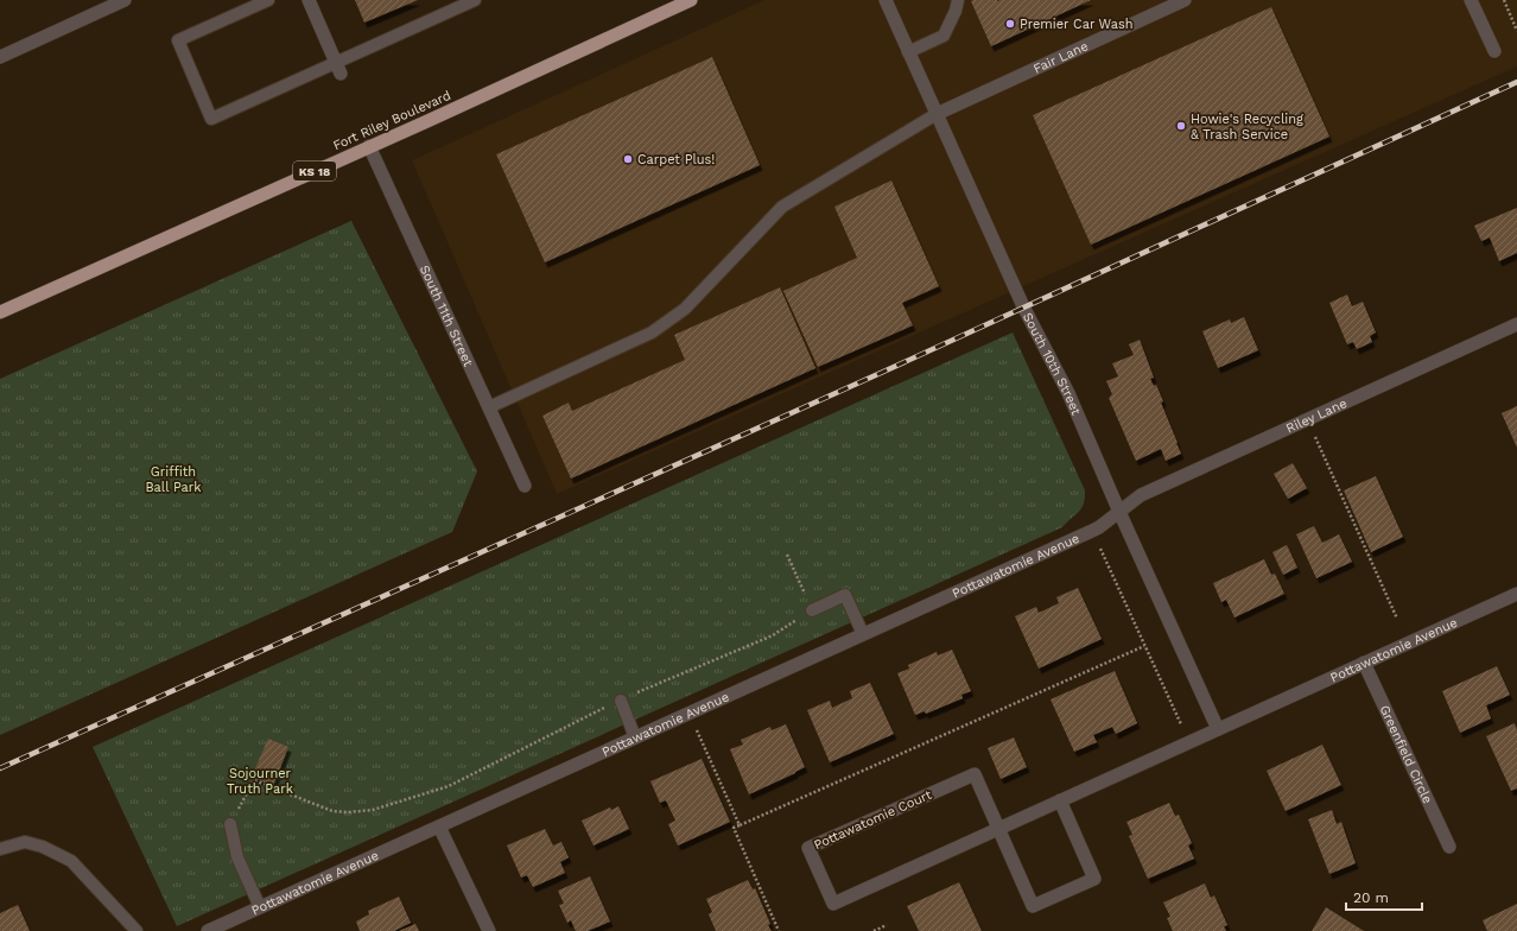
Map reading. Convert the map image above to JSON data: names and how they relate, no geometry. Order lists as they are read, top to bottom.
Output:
{
  "streets": {
    "highway": ["Fort Riley Boulevard", "KS 18"],
    "street": [
      "Fair Lane",
      "South 11th Street",
      "South 10th Street",
      "Riley Lane",
      "Pottawatomie Avenue",
      "Greenfield Circle",
      "Pottawatomie Court"
    ]
  },
  "crossings": [
    ["Fair Lane", "South 10th Street"],
    ["Fort Riley Boulevard", "South 11th Street"],
    ["South 10th Street", "Riley Lane"],
    ["South 10th Street", "Pottawatomie Avenue"],
    ["South 10th Street", "Pottawatomie Court"],
    ["Riley Lane", "Pottawatomie Avenue"],
    ["Pottawatomie Avenue", "Greenfield Circle"],
    ["Pottawatomie Avenue", "Pottawatomie Court"]
  ],
  "parks": ["Griffith Ball Park", "Sojourner Truth Park"],
  "places": ["Premier Car Wash", "Howie's Recycling & Trash Service", "Carpet Plus!"],
  "scale_bar": "20 m"
}
